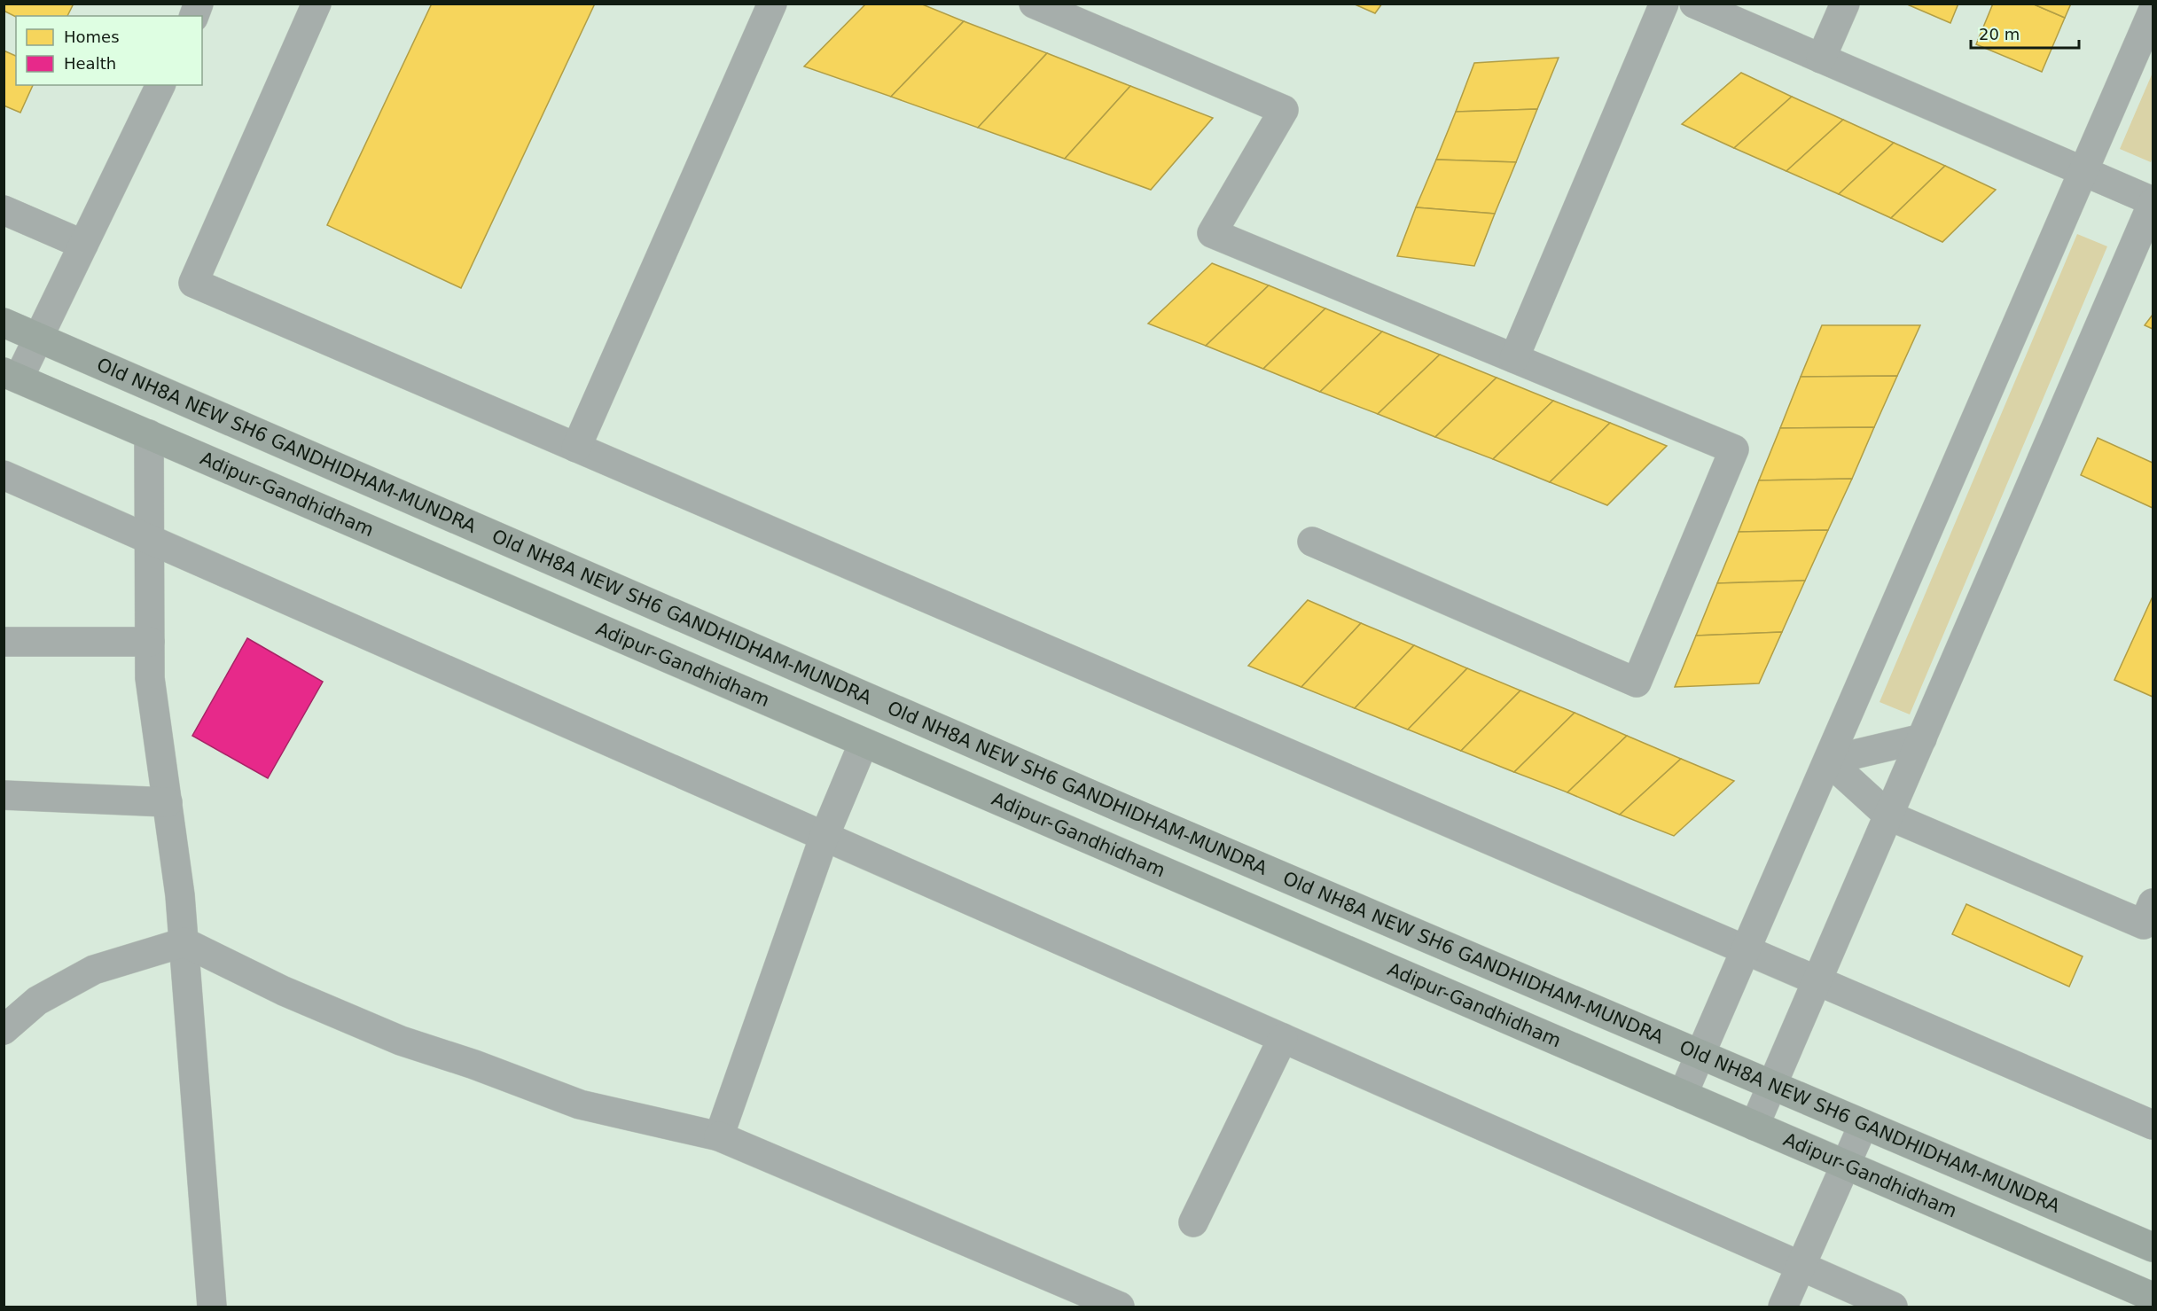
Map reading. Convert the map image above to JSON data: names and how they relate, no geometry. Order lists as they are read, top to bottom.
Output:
{
  "streets": {
    "main road": ["Old NH8A NEW SH6 GANDHIDHAM-MUNDRA", "Adipur-Gandhidham"]
  },
  "legend": ["Homes", "Health"],
  "scale_bar": "20 m"
}
